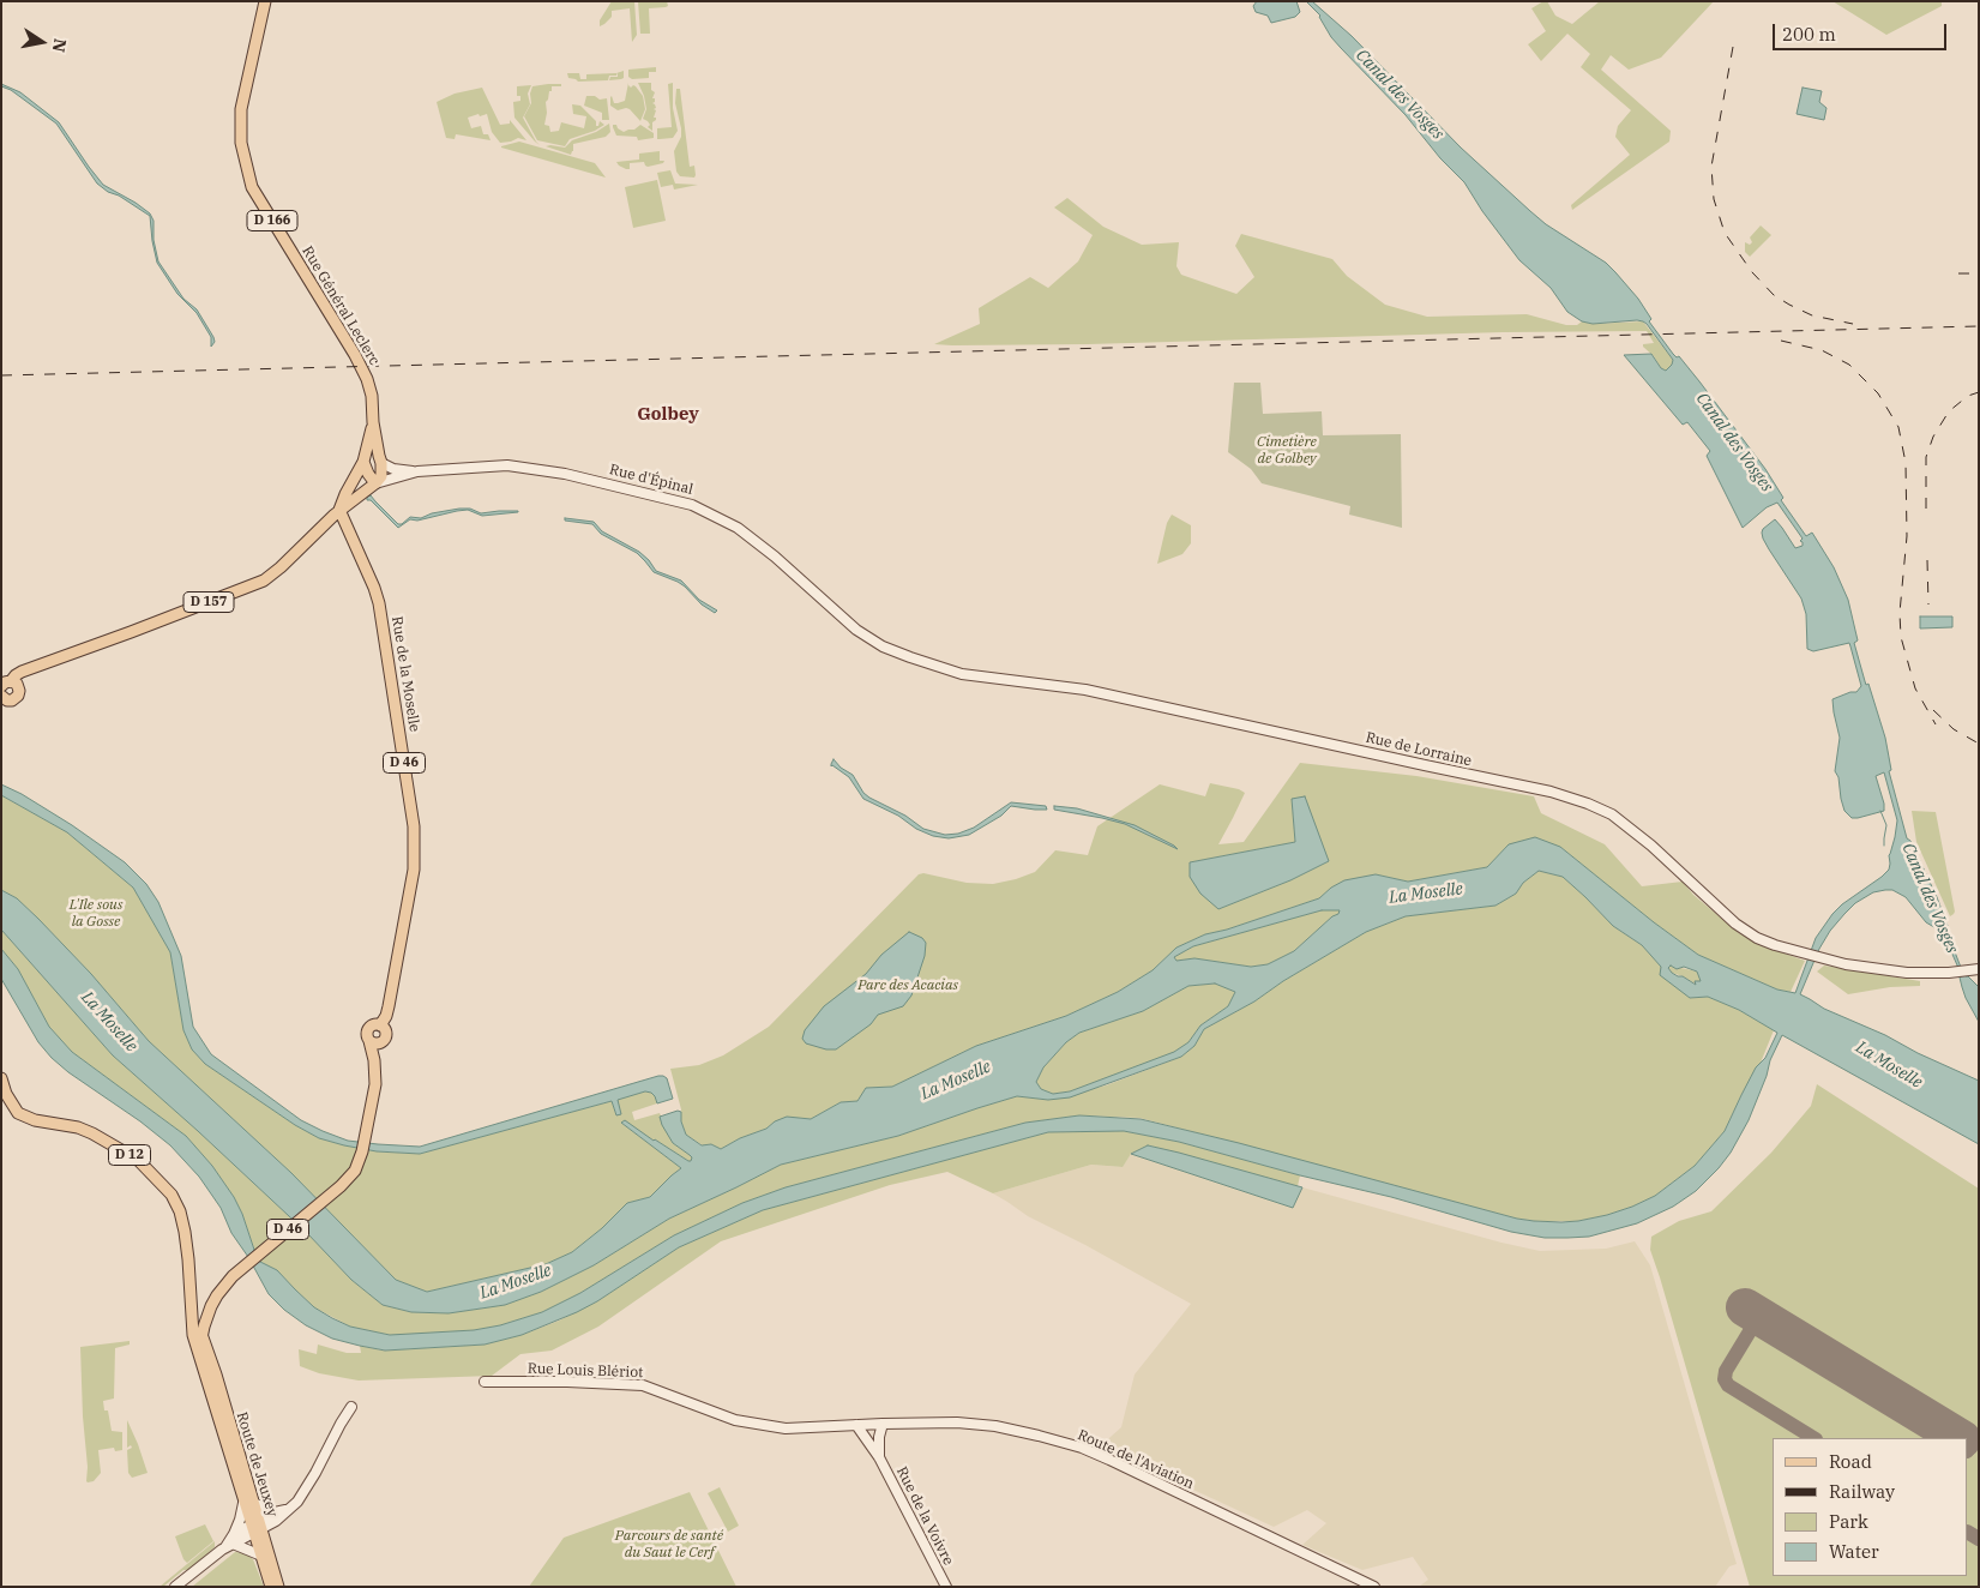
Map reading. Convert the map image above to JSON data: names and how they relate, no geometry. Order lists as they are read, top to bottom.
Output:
{
  "streets": {
    "main road": [
      "D 166",
      "Rue Général Leclerc",
      "Rue d'Épinal",
      "D 157",
      "Rue de la Moselle",
      "Rue de Lorraine",
      "D 46",
      "D 12",
      "Rue Louis Blériot",
      "Route de l'Aviation",
      "Route de Jeuxey",
      "Rue de la Voivre"
    ]
  },
  "crossings": [
    ["D 166", "Rue Général Leclerc"],
    ["D 166", "Rue d'Épinal"],
    ["D 166", "D 157"],
    ["Rue Général Leclerc", "Rue d'Épinal"],
    ["Rue Général Leclerc", "D 157"],
    ["Rue d'Épinal", "D 157"],
    ["Rue d'Épinal", "Rue de la Moselle"],
    ["Rue d'Épinal", "Rue de Lorraine"],
    ["D 157", "Rue de la Moselle"],
    ["Rue de la Moselle", "D 46"],
    ["D 46", "D 12"],
    ["D 46", "Route de Jeuxey"],
    ["Rue Louis Blériot", "Route de l'Aviation"],
    ["Rue Louis Blériot", "Rue de la Voivre"],
    ["Route de l'Aviation", "Rue de la Voivre"]
  ],
  "districts": ["Golbey"],
  "water": ["Canal des Vosges", "La Moselle"],
  "parks": [
    "Cimetière de Golbey",
    "L'Ile sous la Gosse",
    "Parc des Acacias",
    "Parcours de santé du Saut le Cerf"
  ],
  "legend": [
    "Road",
    "Railway",
    "Park",
    "Water"
  ],
  "scale_bar": "200 m",
  "north": "right"
}
